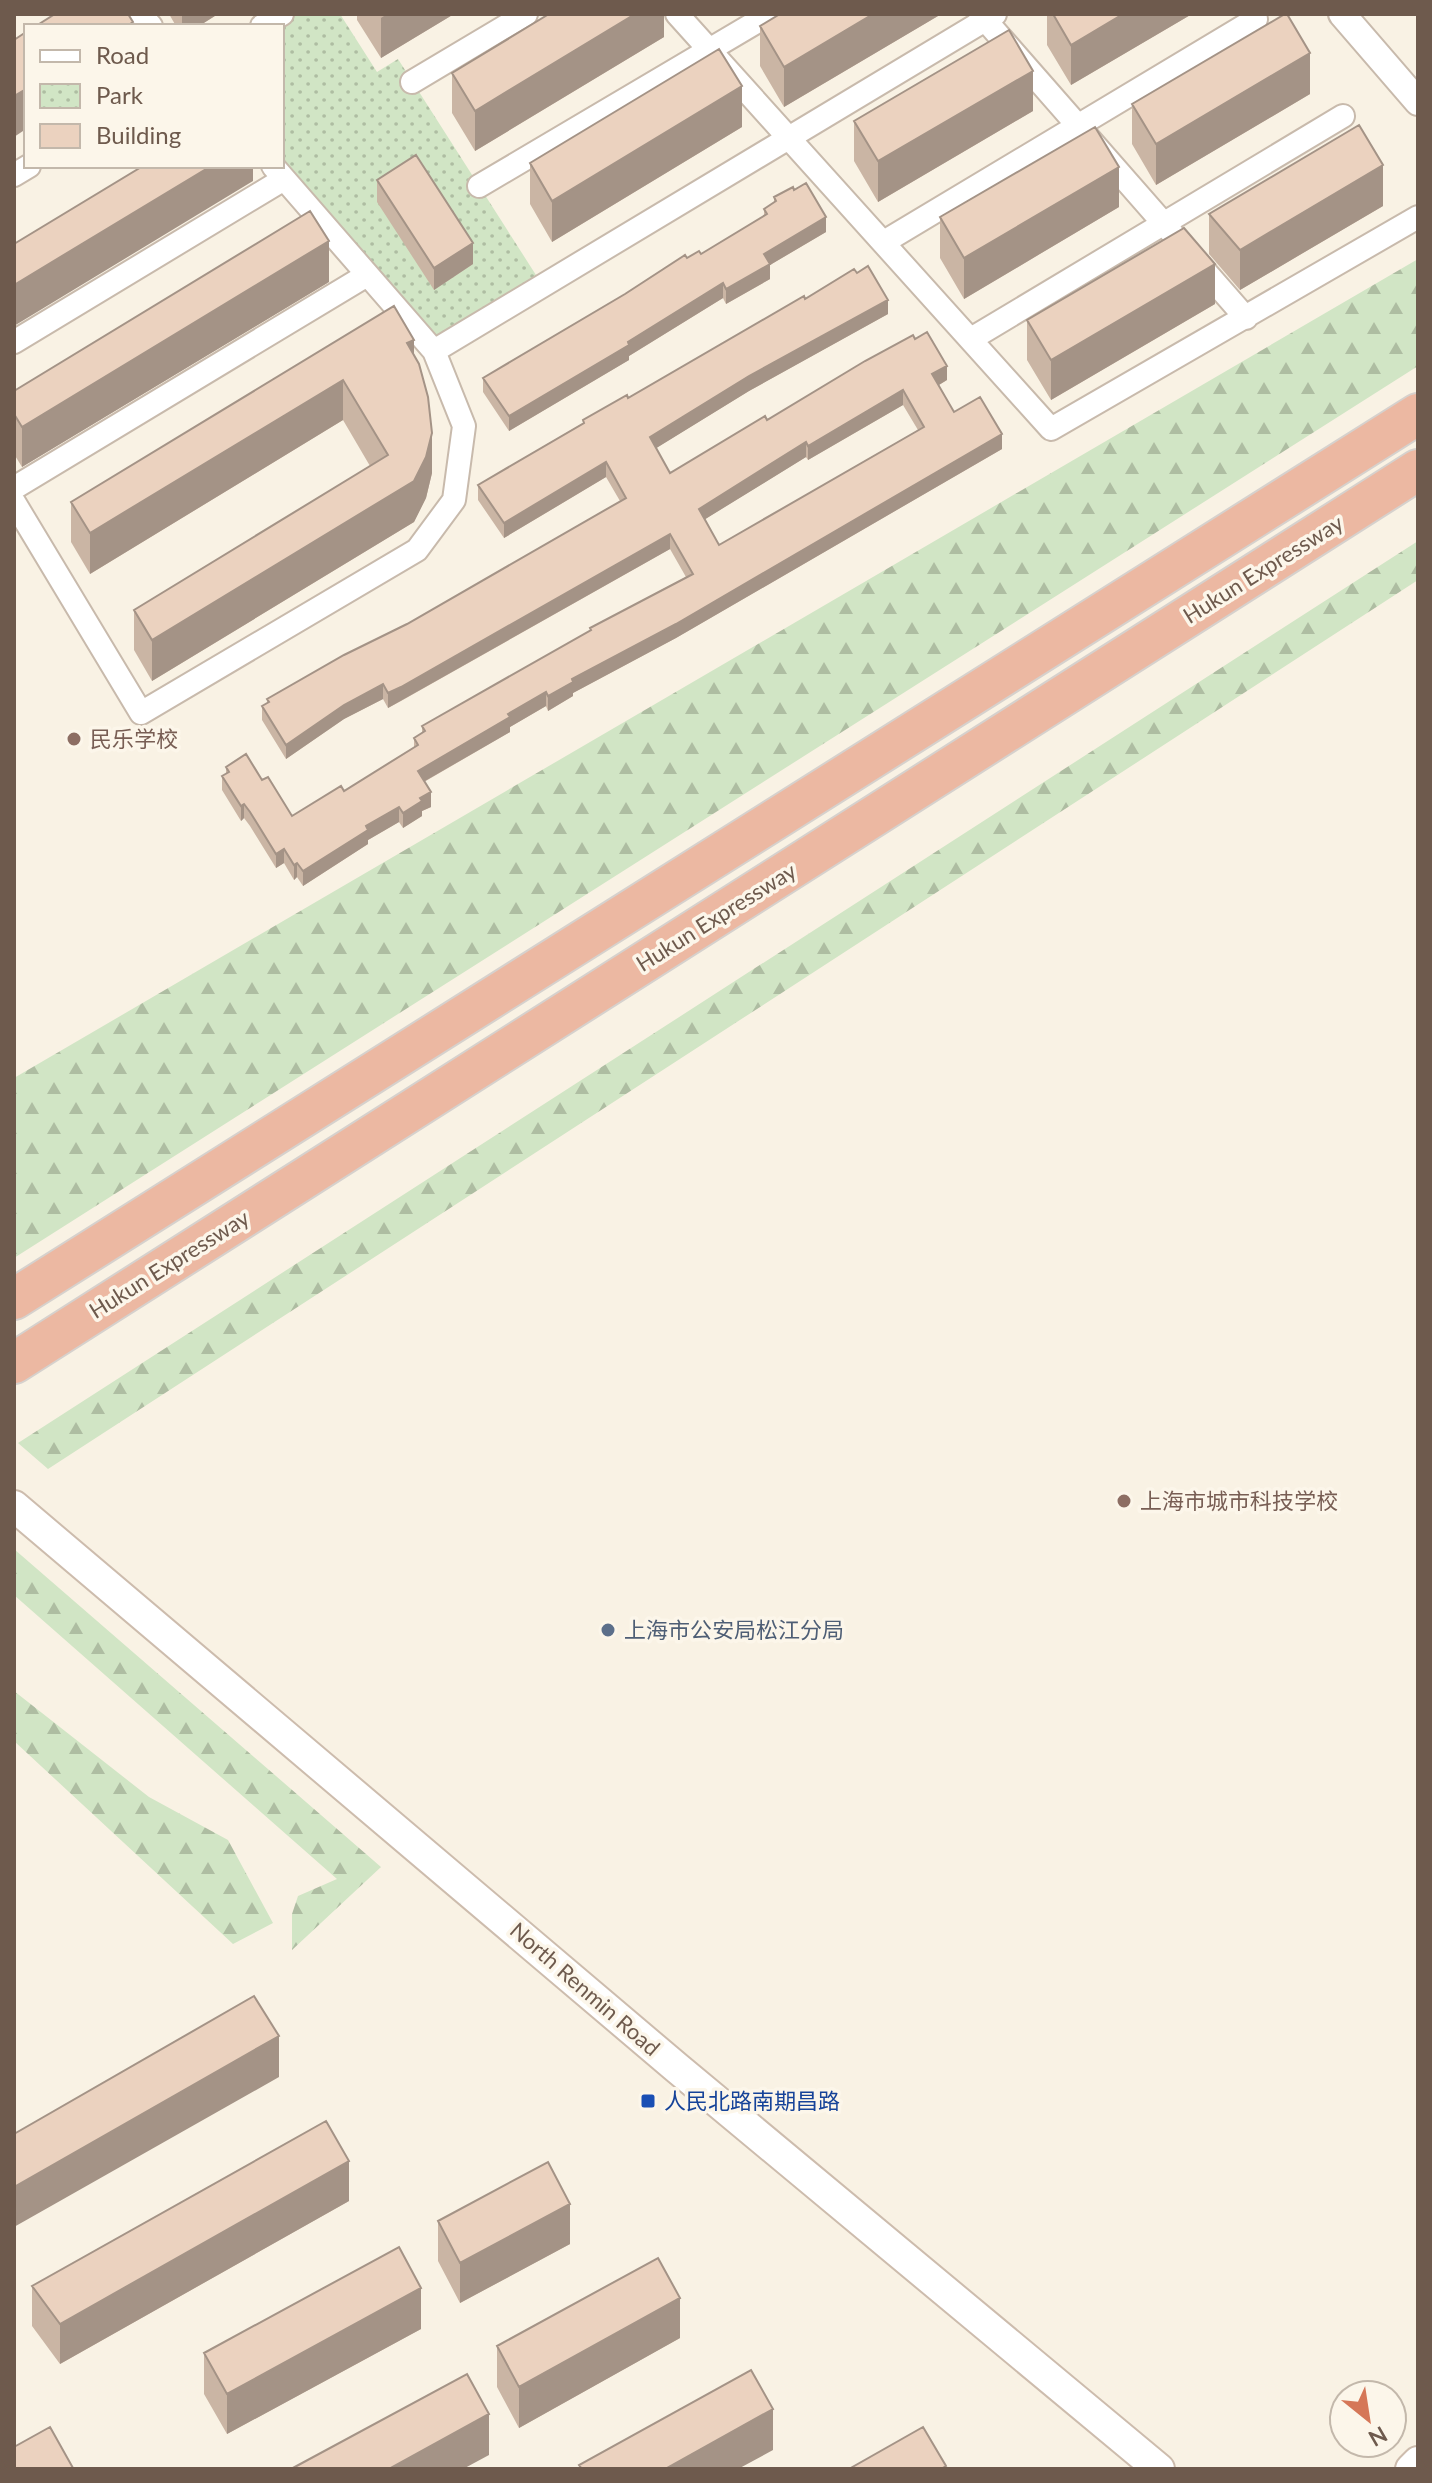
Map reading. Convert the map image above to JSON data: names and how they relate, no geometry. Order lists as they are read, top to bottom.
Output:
{
  "streets": {
    "highway": ["Hukun Expressway"],
    "main road": ["North Renmin Road"]
  },
  "places": {
    "other": ["民乐学校", "上海市城市科技学校", "上海市公安局松江分局"],
    "transit": ["人民北路南期昌路"]
  },
  "legend": ["Road", "Park", "Building"],
  "north": "bottom right"
}
